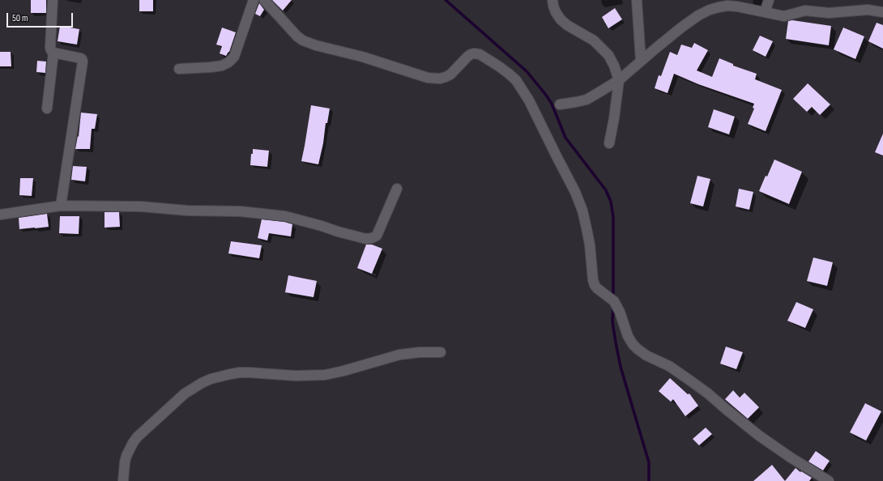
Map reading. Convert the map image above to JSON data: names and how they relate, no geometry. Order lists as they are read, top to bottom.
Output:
{
  "scale_bar": "50 m"
}
